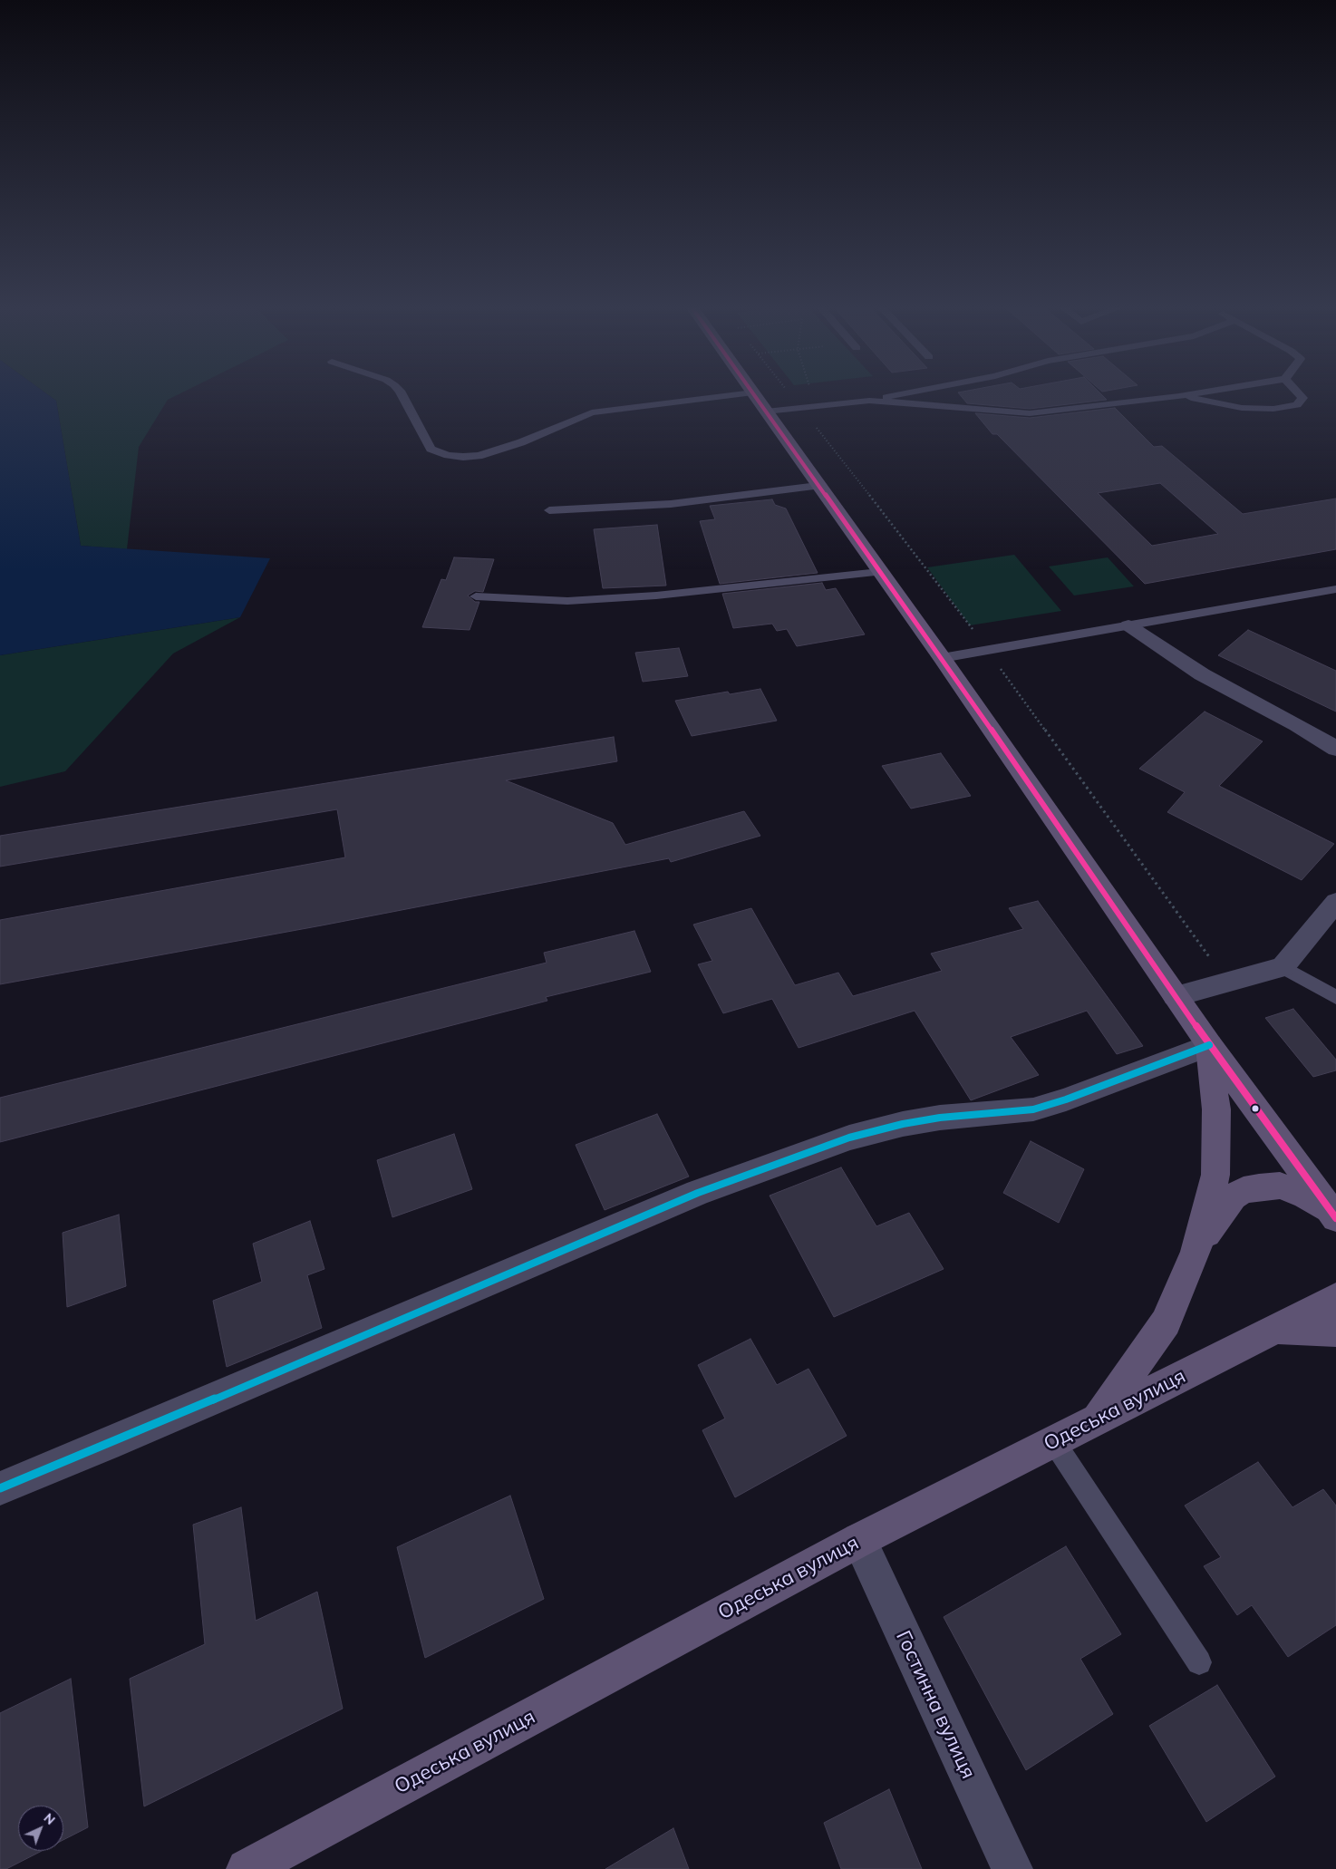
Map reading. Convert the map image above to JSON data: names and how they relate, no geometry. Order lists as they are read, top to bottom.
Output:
{
  "streets": {
    "main road": ["Одеська вулиця"],
    "street": ["Гостинна вулиця"]
  },
  "crossings": [
    ["Одеська вулиця", "Гостинна вулиця"]
  ],
  "north": "top right"
}
